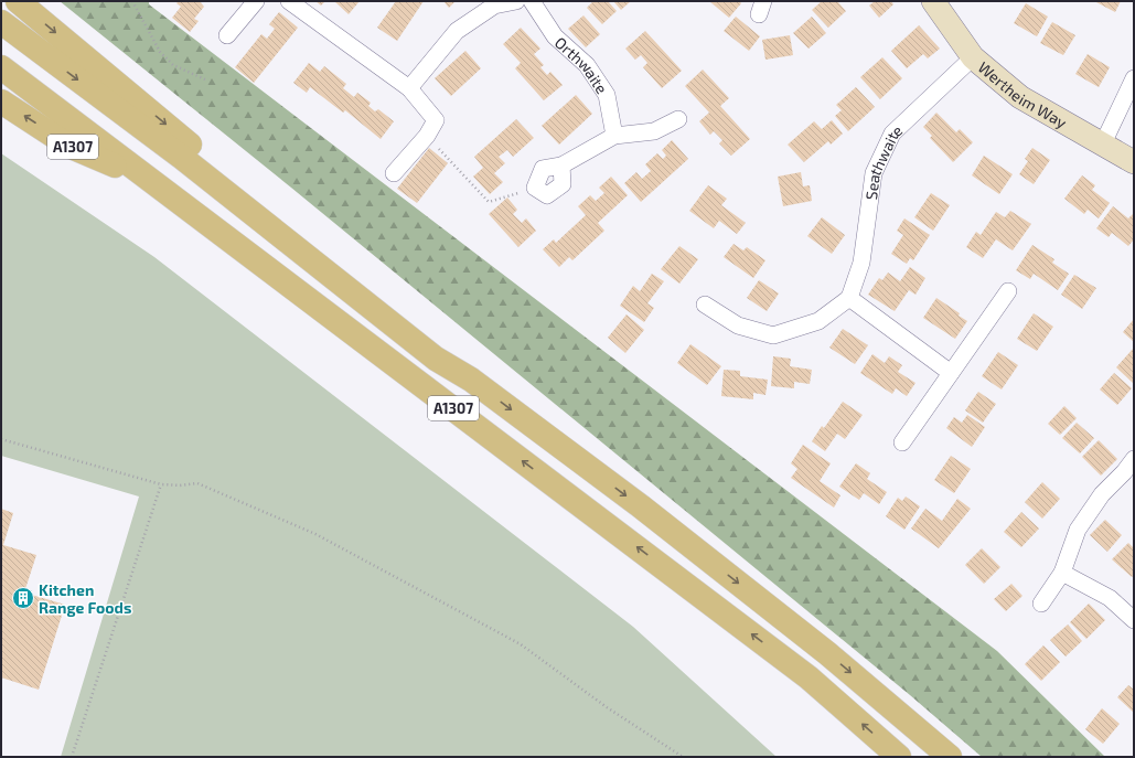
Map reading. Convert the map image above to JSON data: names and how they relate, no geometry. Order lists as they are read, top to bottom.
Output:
{
  "streets": {
    "main road": ["A1307"],
    "street": ["Orthwaite", "Wertheim Way", "Seathwaite"]
  },
  "crossings": [
    ["Wertheim Way", "Seathwaite"]
  ],
  "places": {
    "building": ["Kitchen Range Foods"]
  }
}
